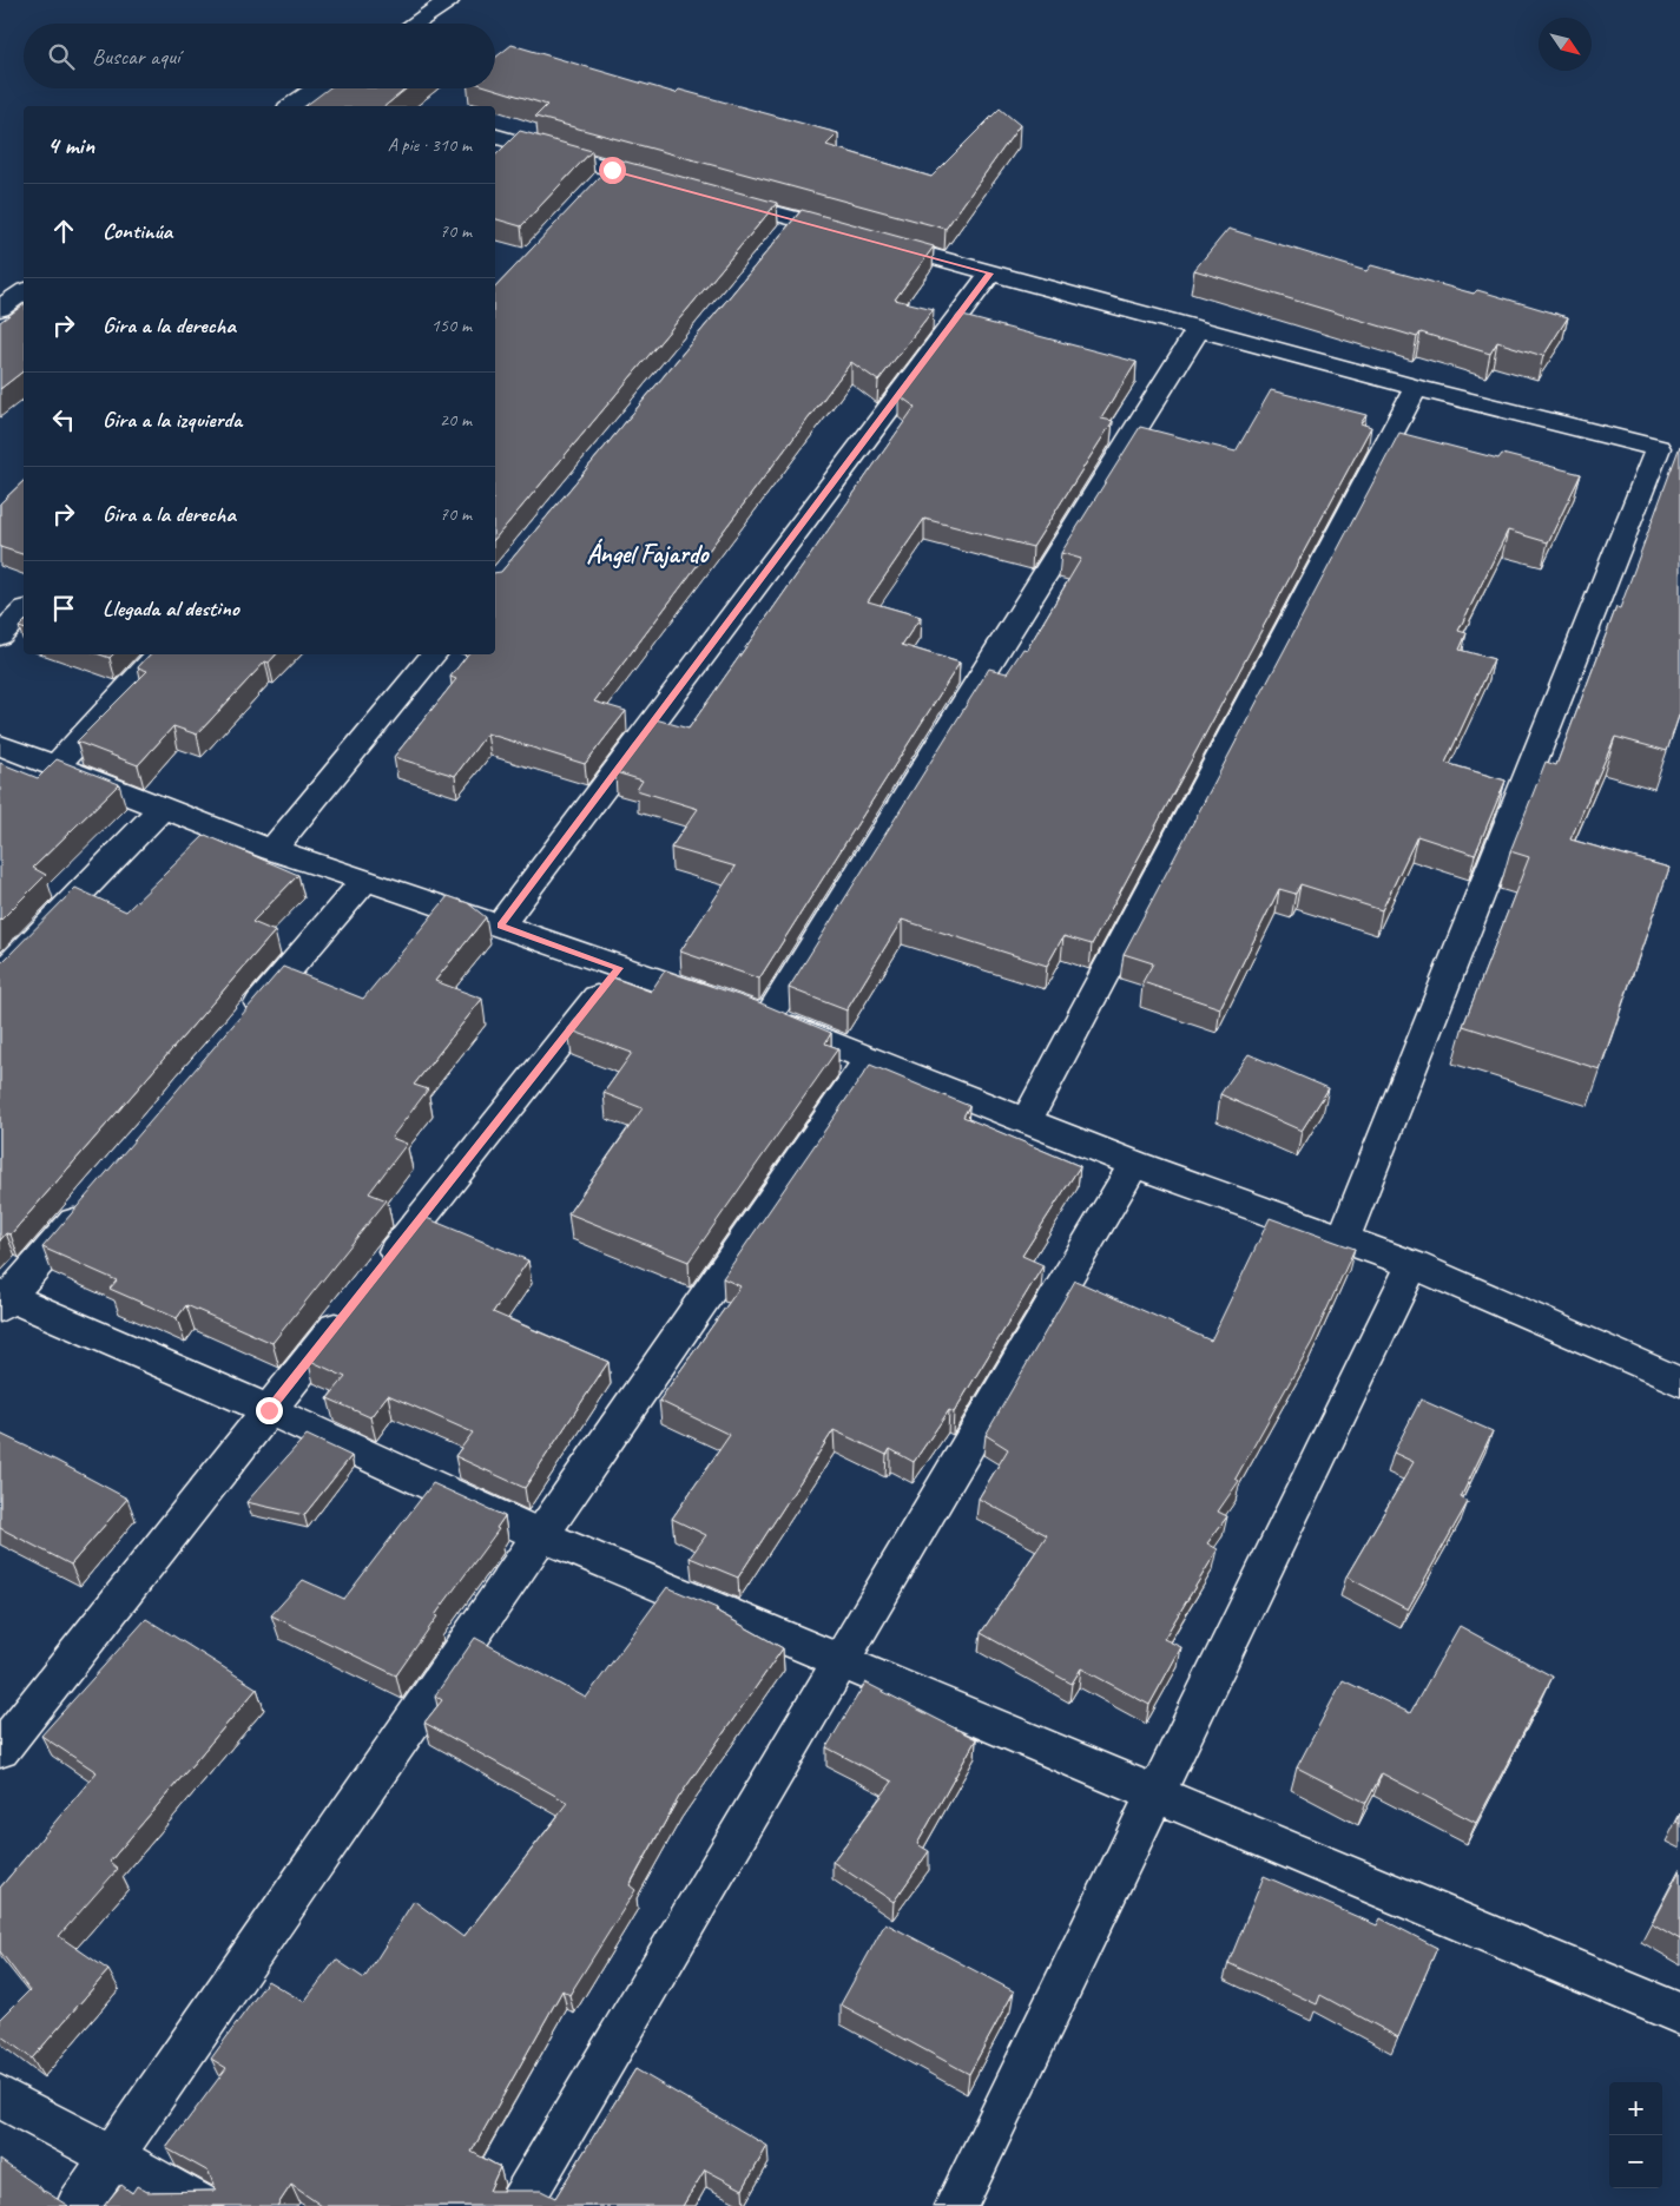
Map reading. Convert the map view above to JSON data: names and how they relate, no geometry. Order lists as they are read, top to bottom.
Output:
{
  "districts": ["Ángel Fajardo"],
  "north": "bottom right",
  "page": {
    "search": "Buscar aquí",
    "heading": ["4 min", "A pie · 310 m"],
    "list": [
      ["Continúa", "70 m"],
      ["Gira a la derecha", "150 m"],
      ["Gira a la izquierda", "20 m"],
      ["Gira a la derecha", "70 m"],
      "Llegada al destino"
    ],
    "map_buttons": ["+", "−"]
  }
}
